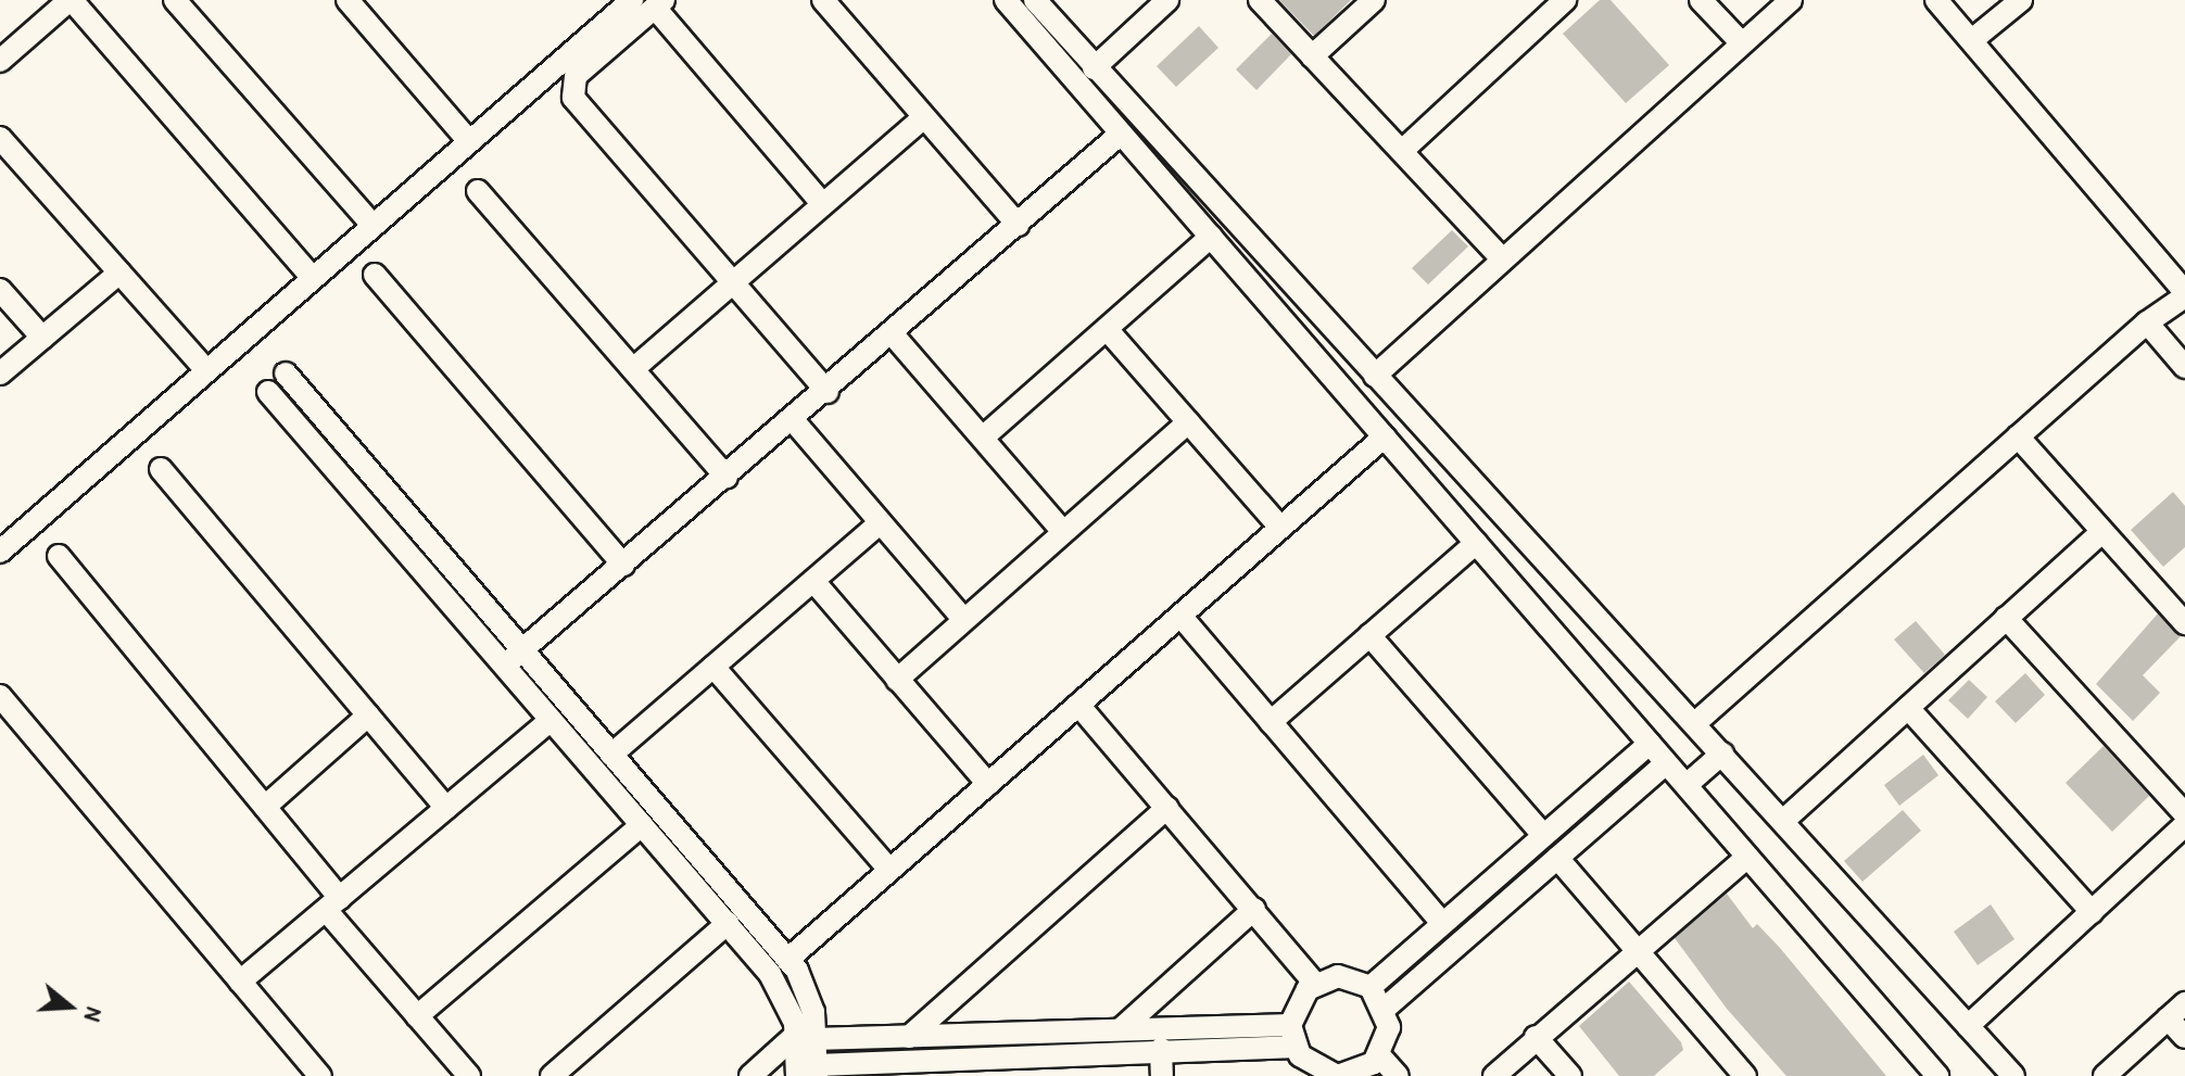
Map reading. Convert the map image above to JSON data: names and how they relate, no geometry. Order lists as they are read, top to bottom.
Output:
{
  "north": "right"
}
